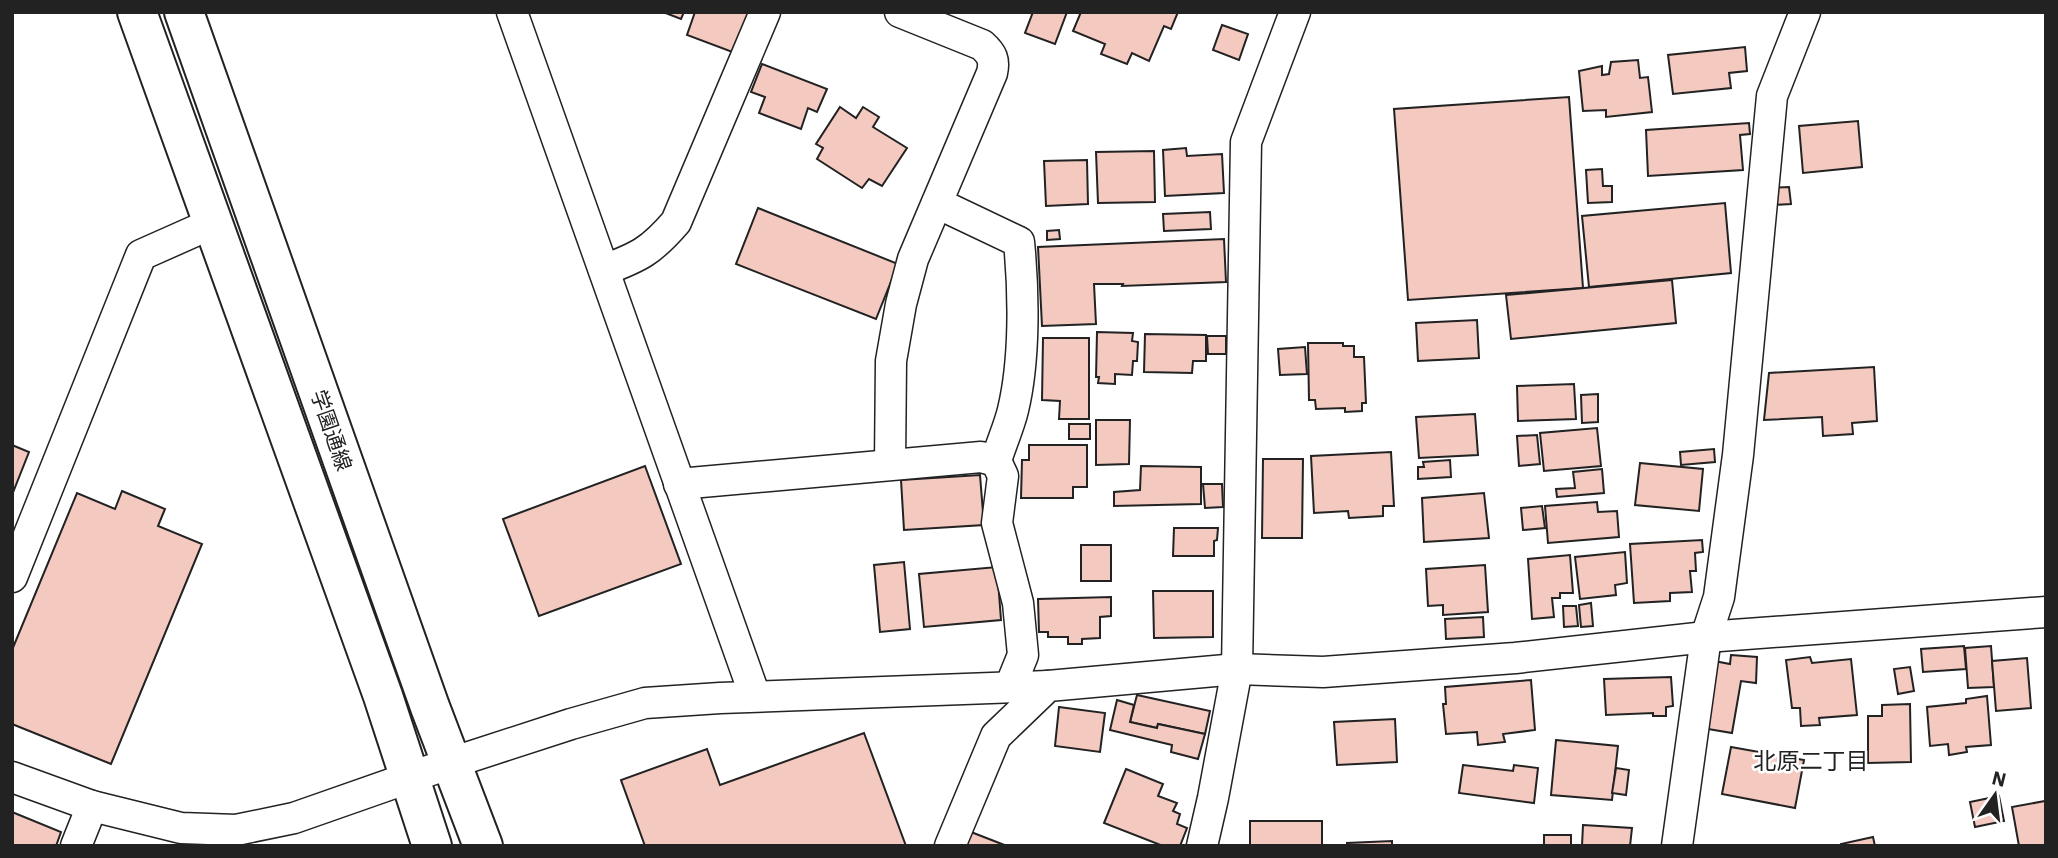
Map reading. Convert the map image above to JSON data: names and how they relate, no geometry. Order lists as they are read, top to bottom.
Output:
{
  "streets": {
    "street": ["学園通線"]
  },
  "districts": ["北原二丁目"],
  "north": "top"
}
